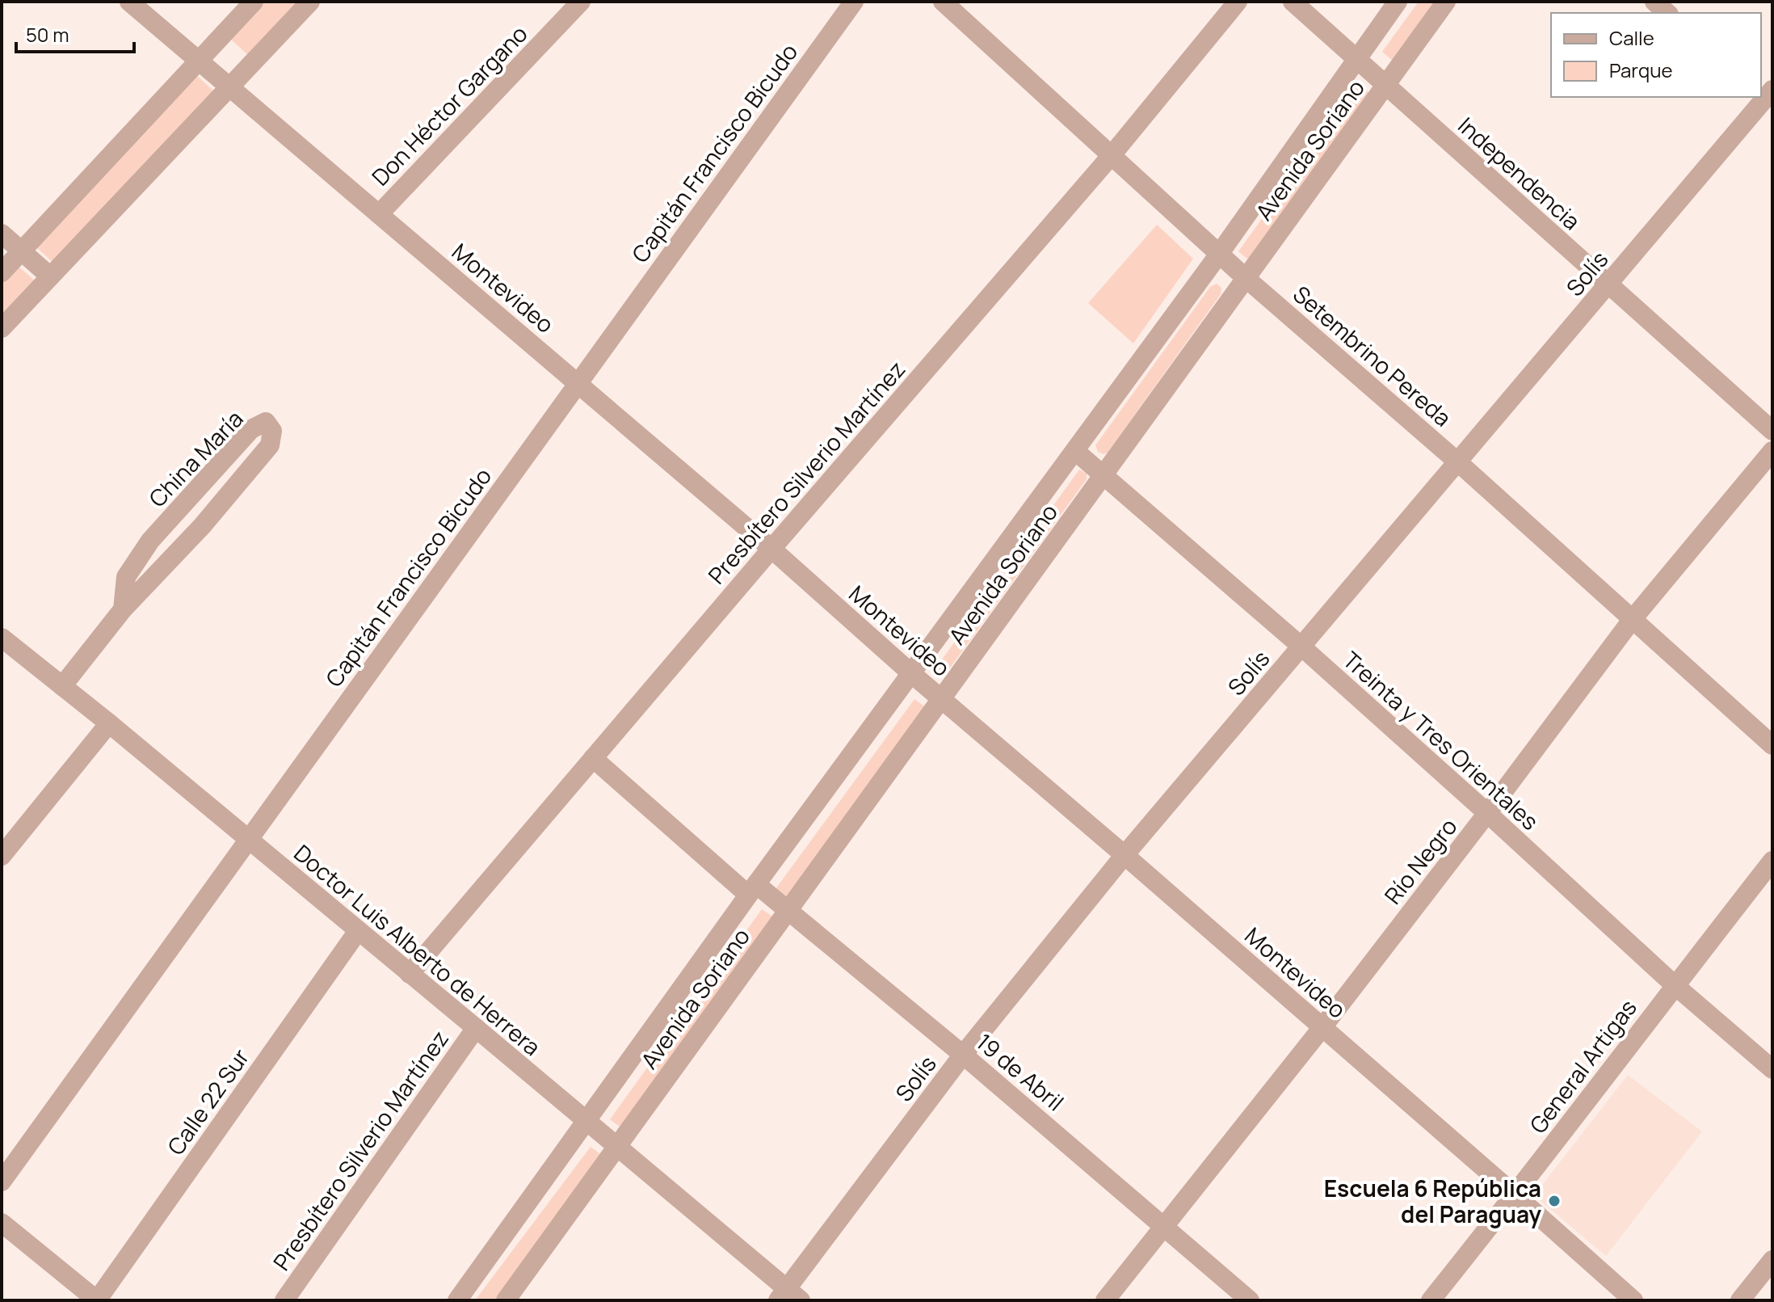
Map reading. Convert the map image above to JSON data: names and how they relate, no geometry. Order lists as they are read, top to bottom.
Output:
{
  "streets": {
    "street": [
      "Don Héctor Gargano",
      "Avenida Soriano",
      "Capitán Francisco Bicudo",
      "Independencia",
      "Solís",
      "Montevideo",
      "Setembrino Pereda",
      "China María",
      "Presbítero Silverio Martínez",
      "Treinta y Tres Orientales",
      "Río Negro",
      "Doctor Luis Alberto de Herrera",
      "General Artigas",
      "19 de Abril",
      "Calle 22 Sur"
    ]
  },
  "crossings": [
    ["Don Héctor Gargano", "Montevideo"],
    ["Avenida Soriano", "Independencia"],
    ["Avenida Soriano", "Montevideo"],
    ["Avenida Soriano", "Setembrino Pereda"],
    ["Avenida Soriano", "Treinta y Tres Orientales"],
    ["Avenida Soriano", "Doctor Luis Alberto de Herrera"],
    ["Avenida Soriano", "19 de Abril"],
    ["Capitán Francisco Bicudo", "Montevideo"],
    ["Capitán Francisco Bicudo", "Doctor Luis Alberto de Herrera"],
    ["Independencia", "Solís"],
    ["Solís", "Montevideo"],
    ["Solís", "Setembrino Pereda"],
    ["Solís", "Treinta y Tres Orientales"],
    ["Solís", "Doctor Luis Alberto de Herrera"],
    ["Solís", "19 de Abril"],
    ["Montevideo", "Presbítero Silverio Martínez"],
    ["Montevideo", "Río Negro"],
    ["Montevideo", "General Artigas"],
    ["Setembrino Pereda", "Presbítero Silverio Martínez"],
    ["Setembrino Pereda", "Río Negro"],
    ["China María", "Doctor Luis Alberto de Herrera"],
    ["Presbítero Silverio Martínez", "Doctor Luis Alberto de Herrera"],
    ["Presbítero Silverio Martínez", "19 de Abril"],
    ["Treinta y Tres Orientales", "Río Negro"],
    ["Treinta y Tres Orientales", "General Artigas"],
    ["Río Negro", "19 de Abril"],
    ["Doctor Luis Alberto de Herrera", "Calle 22 Sur"]
  ],
  "places": ["Escuela 6 República del Paraguay"],
  "legend": ["Calle", "Parque"],
  "scale_bar": "50 m"
}
